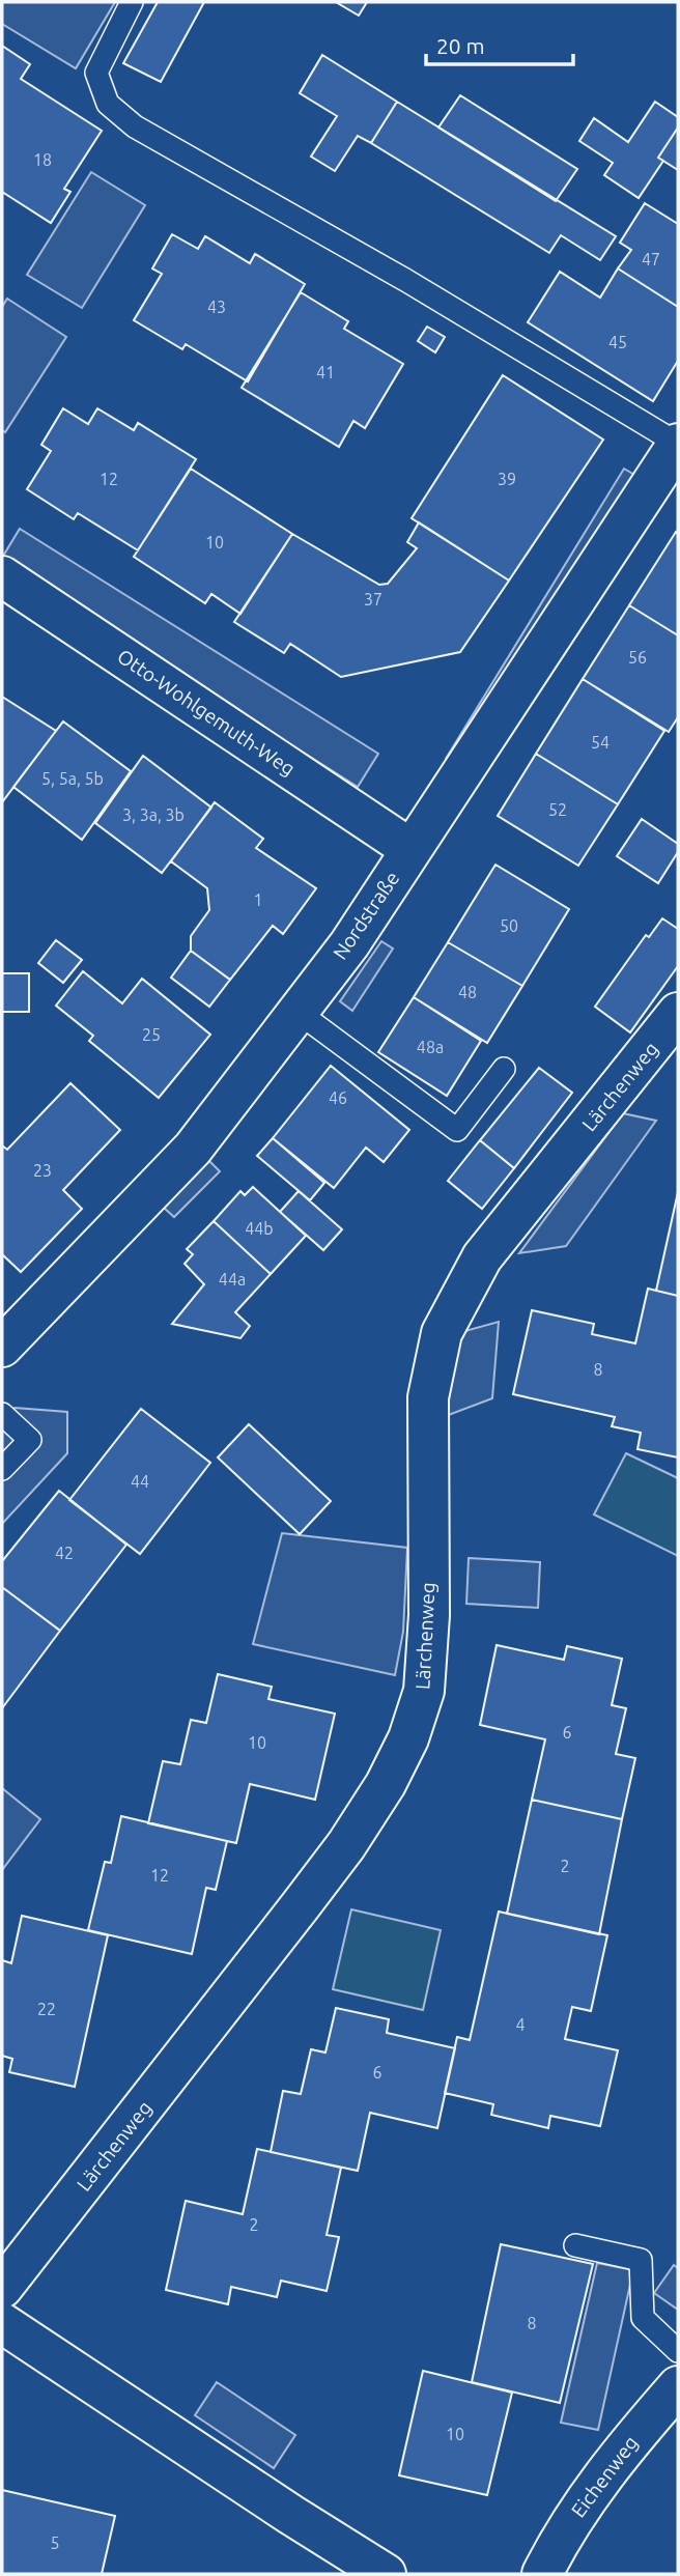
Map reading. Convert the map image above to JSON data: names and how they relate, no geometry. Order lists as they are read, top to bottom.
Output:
{
  "streets": {
    "street": [
      "Otto-Wohlgemuth-Weg",
      "Nordstraße",
      "Lärchenweg",
      "Eichenweg"
    ]
  },
  "crossings": [
    ["Otto-Wohlgemuth-Weg", "Nordstraße"]
  ],
  "house_numbers": [
    "18",
    "47",
    "43",
    "45",
    "41",
    "12",
    "39",
    "10",
    "37",
    "56",
    "54",
    "5, 5a, 5b",
    "52",
    "3, 3a, 3b",
    "1",
    "50",
    "48",
    "25",
    "48a",
    "46",
    "23",
    "44b",
    "44a",
    "8",
    "44",
    "42",
    "6",
    "10",
    "2",
    "12",
    "22",
    "4",
    "6",
    "2",
    "8",
    "10",
    "5"
  ],
  "scale_bar": "20 m"
}
